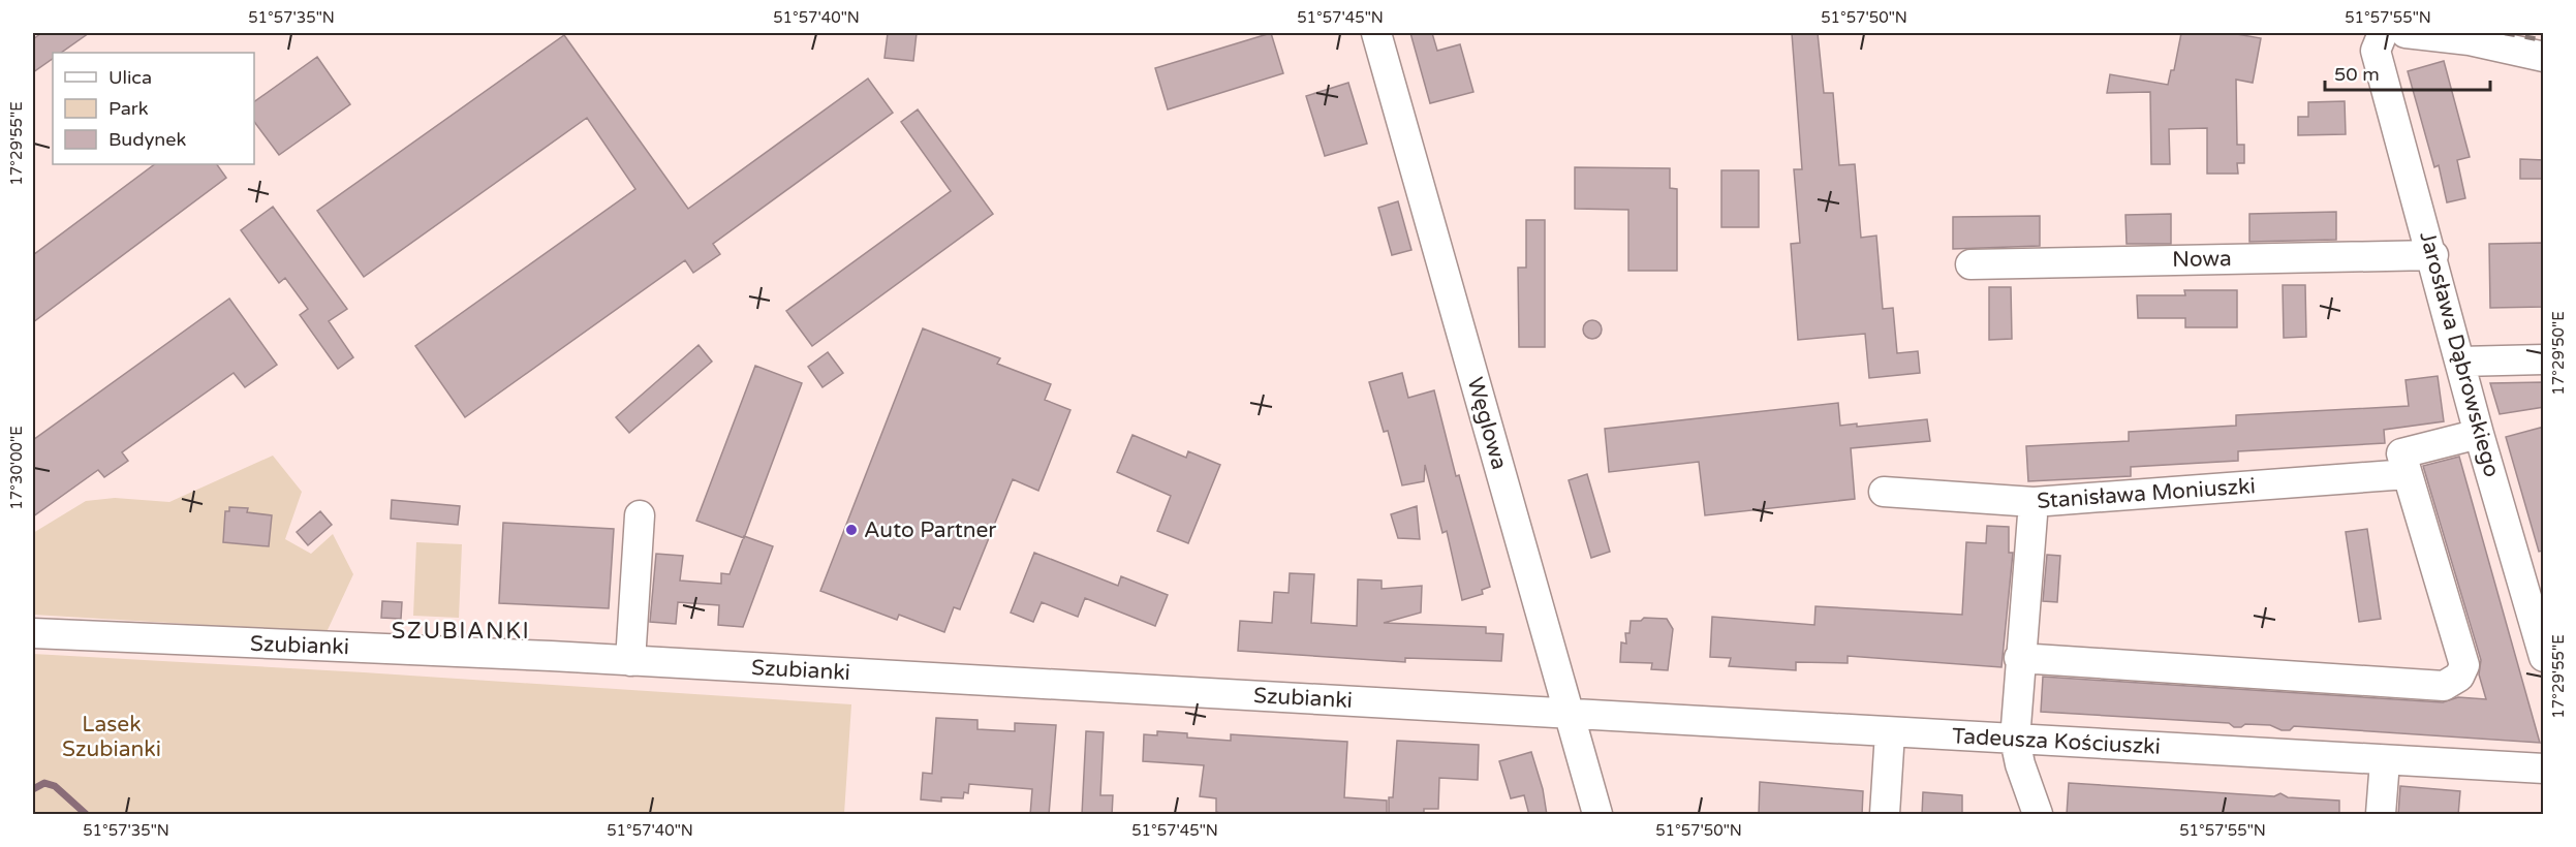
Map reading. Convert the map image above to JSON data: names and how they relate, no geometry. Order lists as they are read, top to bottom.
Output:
{
  "streets": {
    "street": [
      "Nowa",
      "Jarosława Dąbrowskiego",
      "Węglowa",
      "Stanisława Moniuszki",
      "Szubianki",
      "Tadeusza Kościuszki"
    ]
  },
  "crossings": [
    ["Nowa", "Jarosława Dąbrowskiego"],
    ["Węglowa", "Szubianki"],
    ["Węglowa", "Tadeusza Kościuszki"],
    ["Szubianki", "Tadeusza Kościuszki"]
  ],
  "districts": ["SZUBIANKI"],
  "parks": ["Lasek Szubianki"],
  "places": ["Auto Partner"],
  "legend": ["Ulica", "Park", "Budynek"],
  "scale_bar": "50 m",
  "coordinates": [
    "51°57'35\"N",
    "51°57'40\"N",
    "51°57'45\"N",
    "51°57'50\"N",
    "51°57'55\"N",
    "17°29'55\"E",
    "17°29'50\"E",
    "17°30'00\"E"
  ]
}
